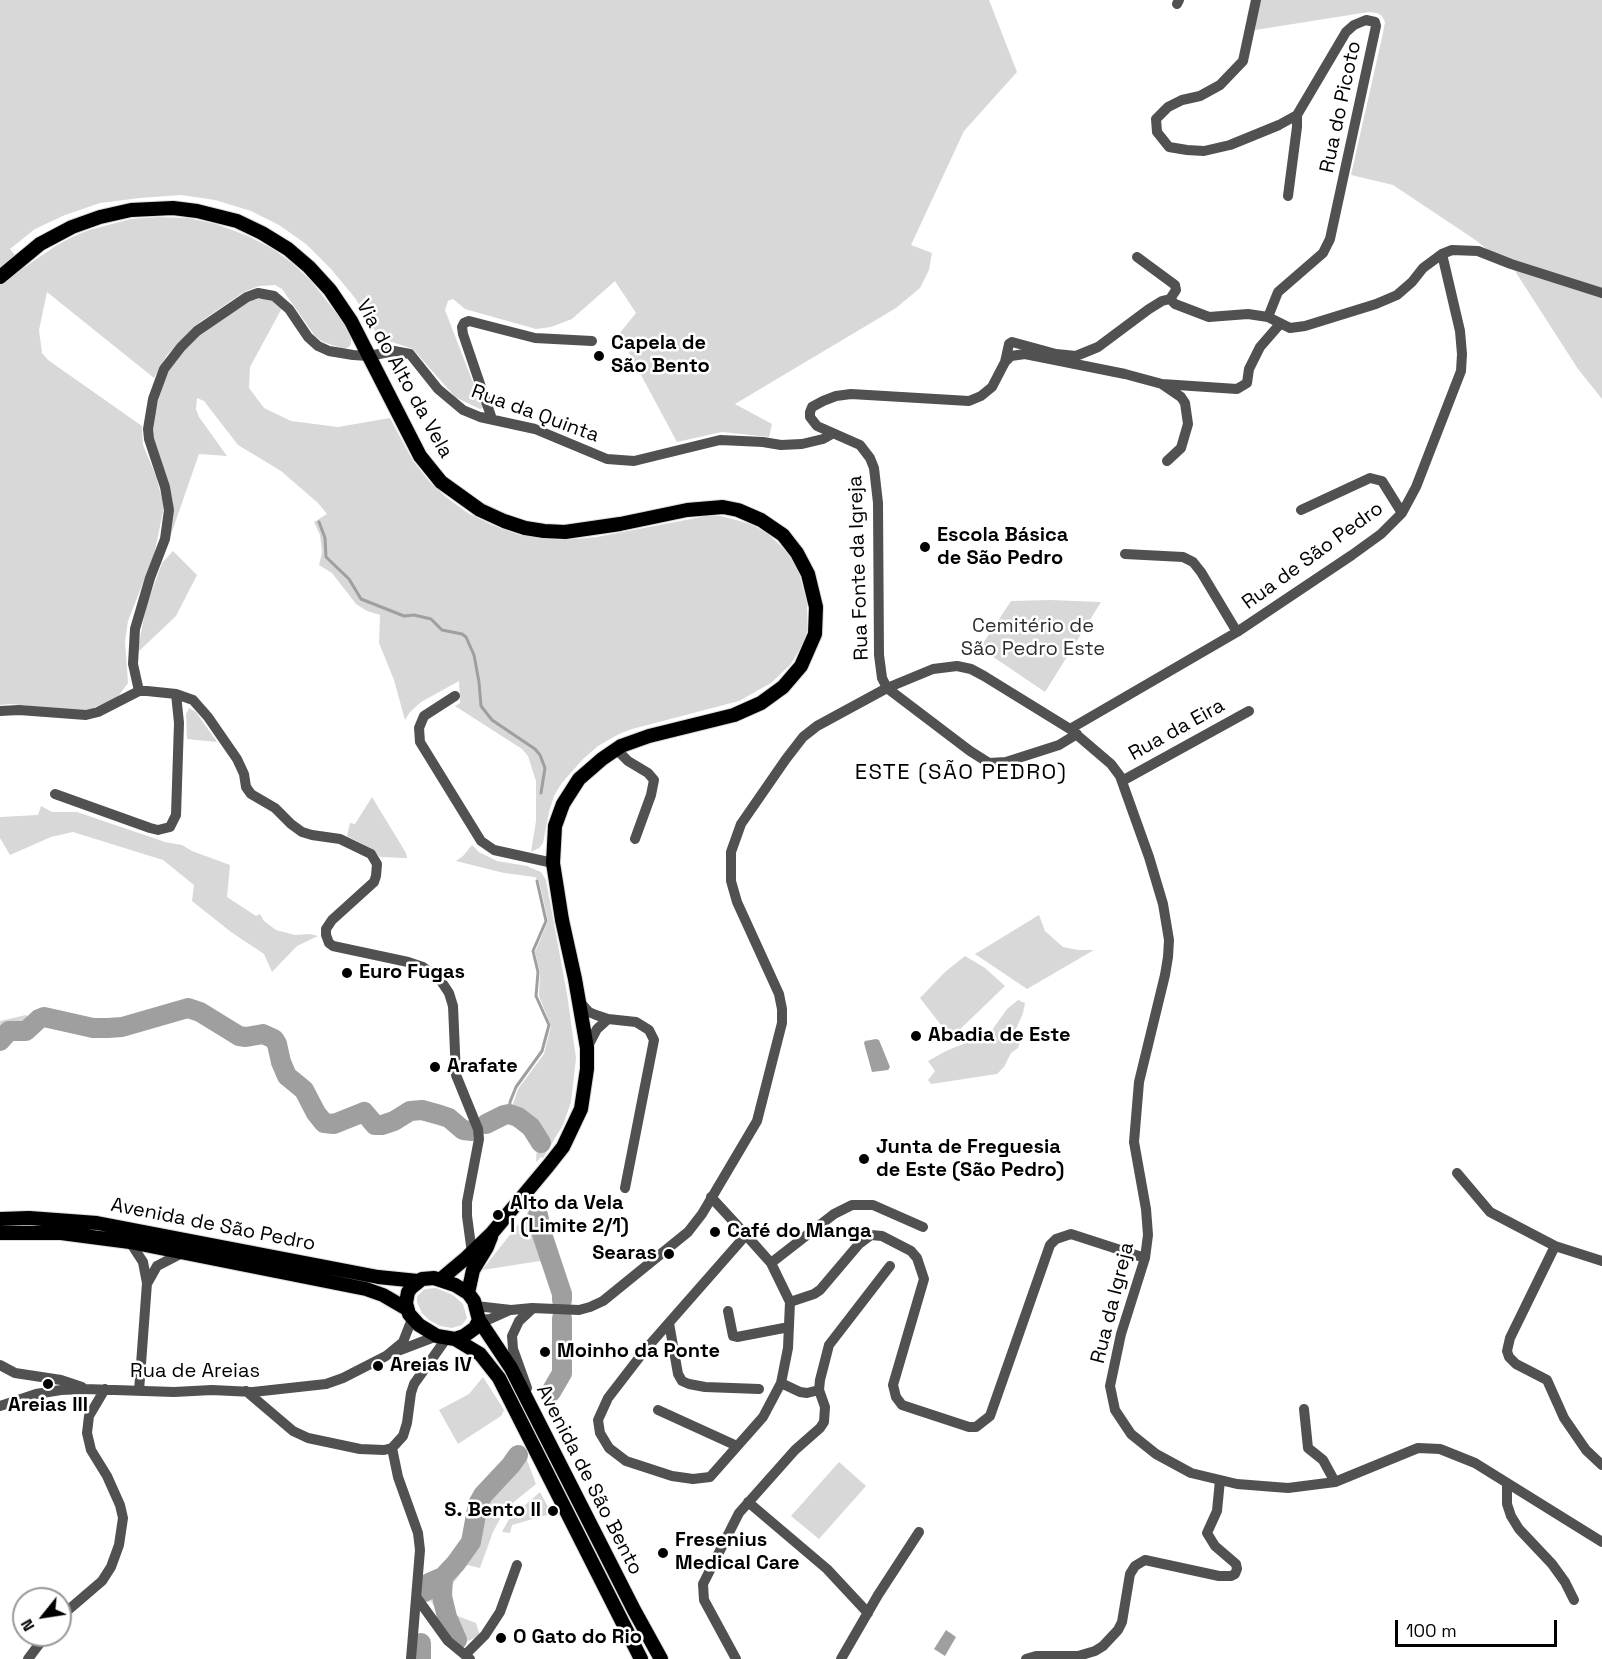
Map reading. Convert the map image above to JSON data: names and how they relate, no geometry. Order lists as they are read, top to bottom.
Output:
{
  "streets": {
    "main road": ["Via do Alto da Vela", "Avenida de São Pedro", "Avenida de São Bento"],
    "street": [
      "Rua do Picoto",
      "Rua da Quinta",
      "Rua de São Pedro",
      "Rua Fonte da Igreja",
      "Rua da Eira",
      "Rua da Igreja",
      "Rua de Areias"
    ]
  },
  "crossings": [
    ["Via do Alto da Vela", "Rua da Quinta"],
    ["Rua da Quinta", "Rua Fonte da Igreja"],
    ["Rua de São Pedro", "Rua Fonte da Igreja"],
    ["Rua de São Pedro", "Rua da Igreja"],
    ["Rua Fonte da Igreja", "Rua da Igreja"],
    ["Rua da Eira", "Rua da Igreja"],
    ["Avenida de São Pedro", "Rua de Areias"],
    ["Avenida de São Pedro", "Avenida de São Bento"],
    ["Rua de Areias", "Avenida de São Bento"]
  ],
  "districts": ["ESTE (SÃO PEDRO)"],
  "parks": ["Cemitério de São Pedro Este"],
  "places": [
    "Capela de São Bento",
    "Escola Básica de São Pedro",
    "Euro Fugas",
    "Abadia de Este",
    "Arafate",
    "Junta de Freguesia de Este (São Pedro)",
    "Alto da Vela I (Limite 2/1)",
    "Café do Manga",
    "Searas",
    "Moinho da Ponte",
    "Areias IV",
    "Areias III",
    "S. Bento II",
    "Fresenius Medical Care",
    "O Gato do Rio"
  ],
  "scale_bar": "100 m",
  "north": "bottom left"
}
